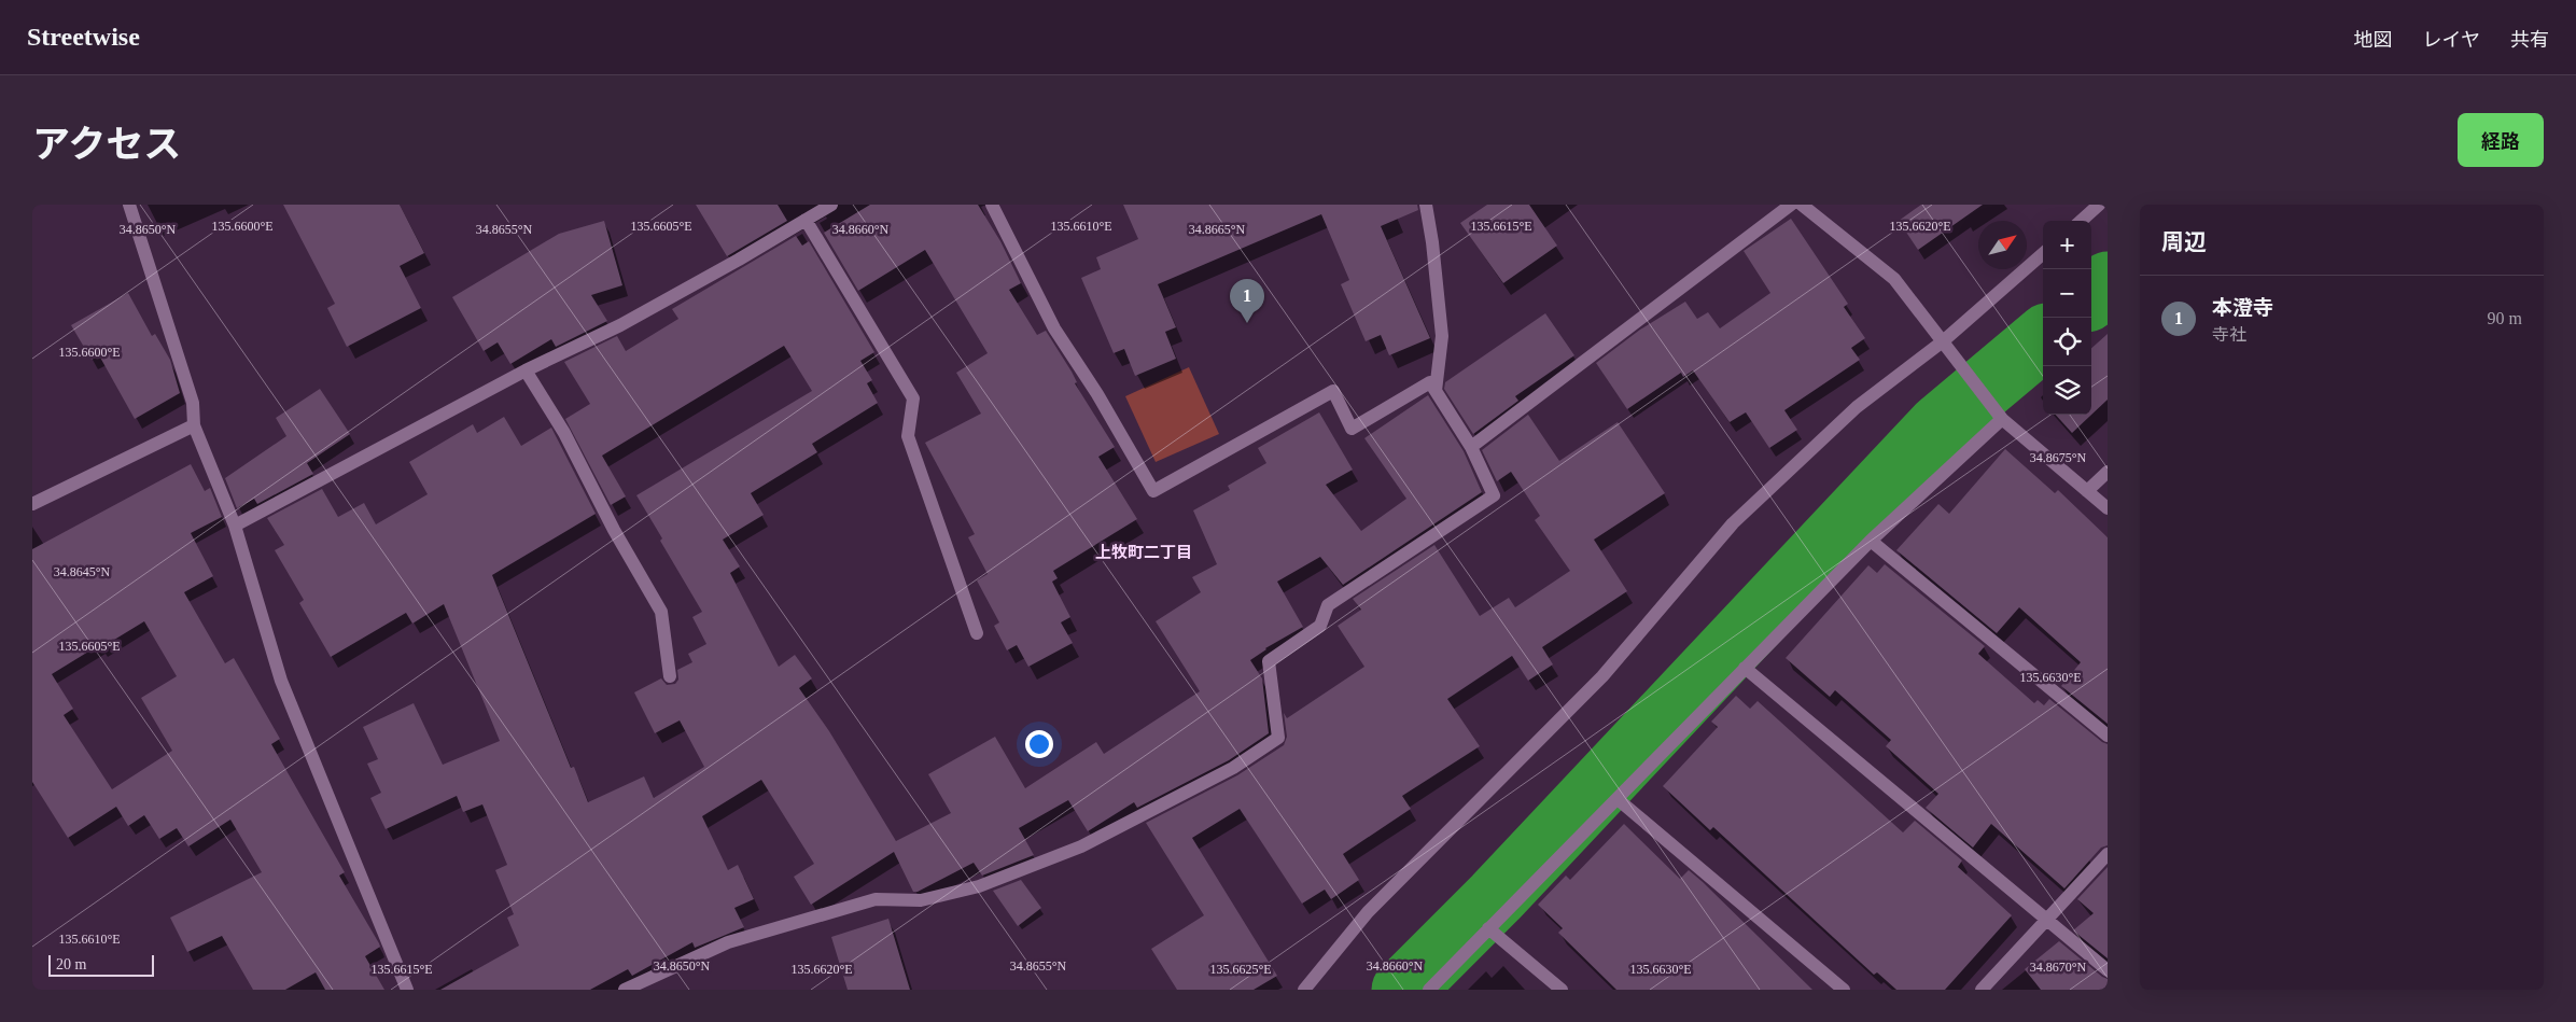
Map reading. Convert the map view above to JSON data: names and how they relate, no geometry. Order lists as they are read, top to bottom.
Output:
{
  "districts": ["上牧町二丁目"],
  "scale_bar": "20 m",
  "north": "top right",
  "page": {
    "header": "Streetwise",
    "nav": ["地図", "レイヤ", "共有"],
    "title": "アクセス",
    "buttons": "経路",
    "heading": "周辺",
    "map_buttons": ["+", "−"],
    "list": [
      {
        "mark": "1",
        "name": "本澄寺",
        "note": "寺社",
        "value": "90 m"
      }
    ],
    "pins": "1",
    "scale": "20 m"
  },
  "coordinates": [
    "135.6600°E",
    "135.6605°E",
    "135.6610°E",
    "135.6615°E",
    "135.6620°E",
    "34.8650°N",
    "34.8655°N",
    "34.8660°N",
    "34.8665°N",
    "34.8675°N",
    "34.8645°N",
    "135.6630°E",
    "34.8670°N",
    "135.6625°E"
  ]
}
